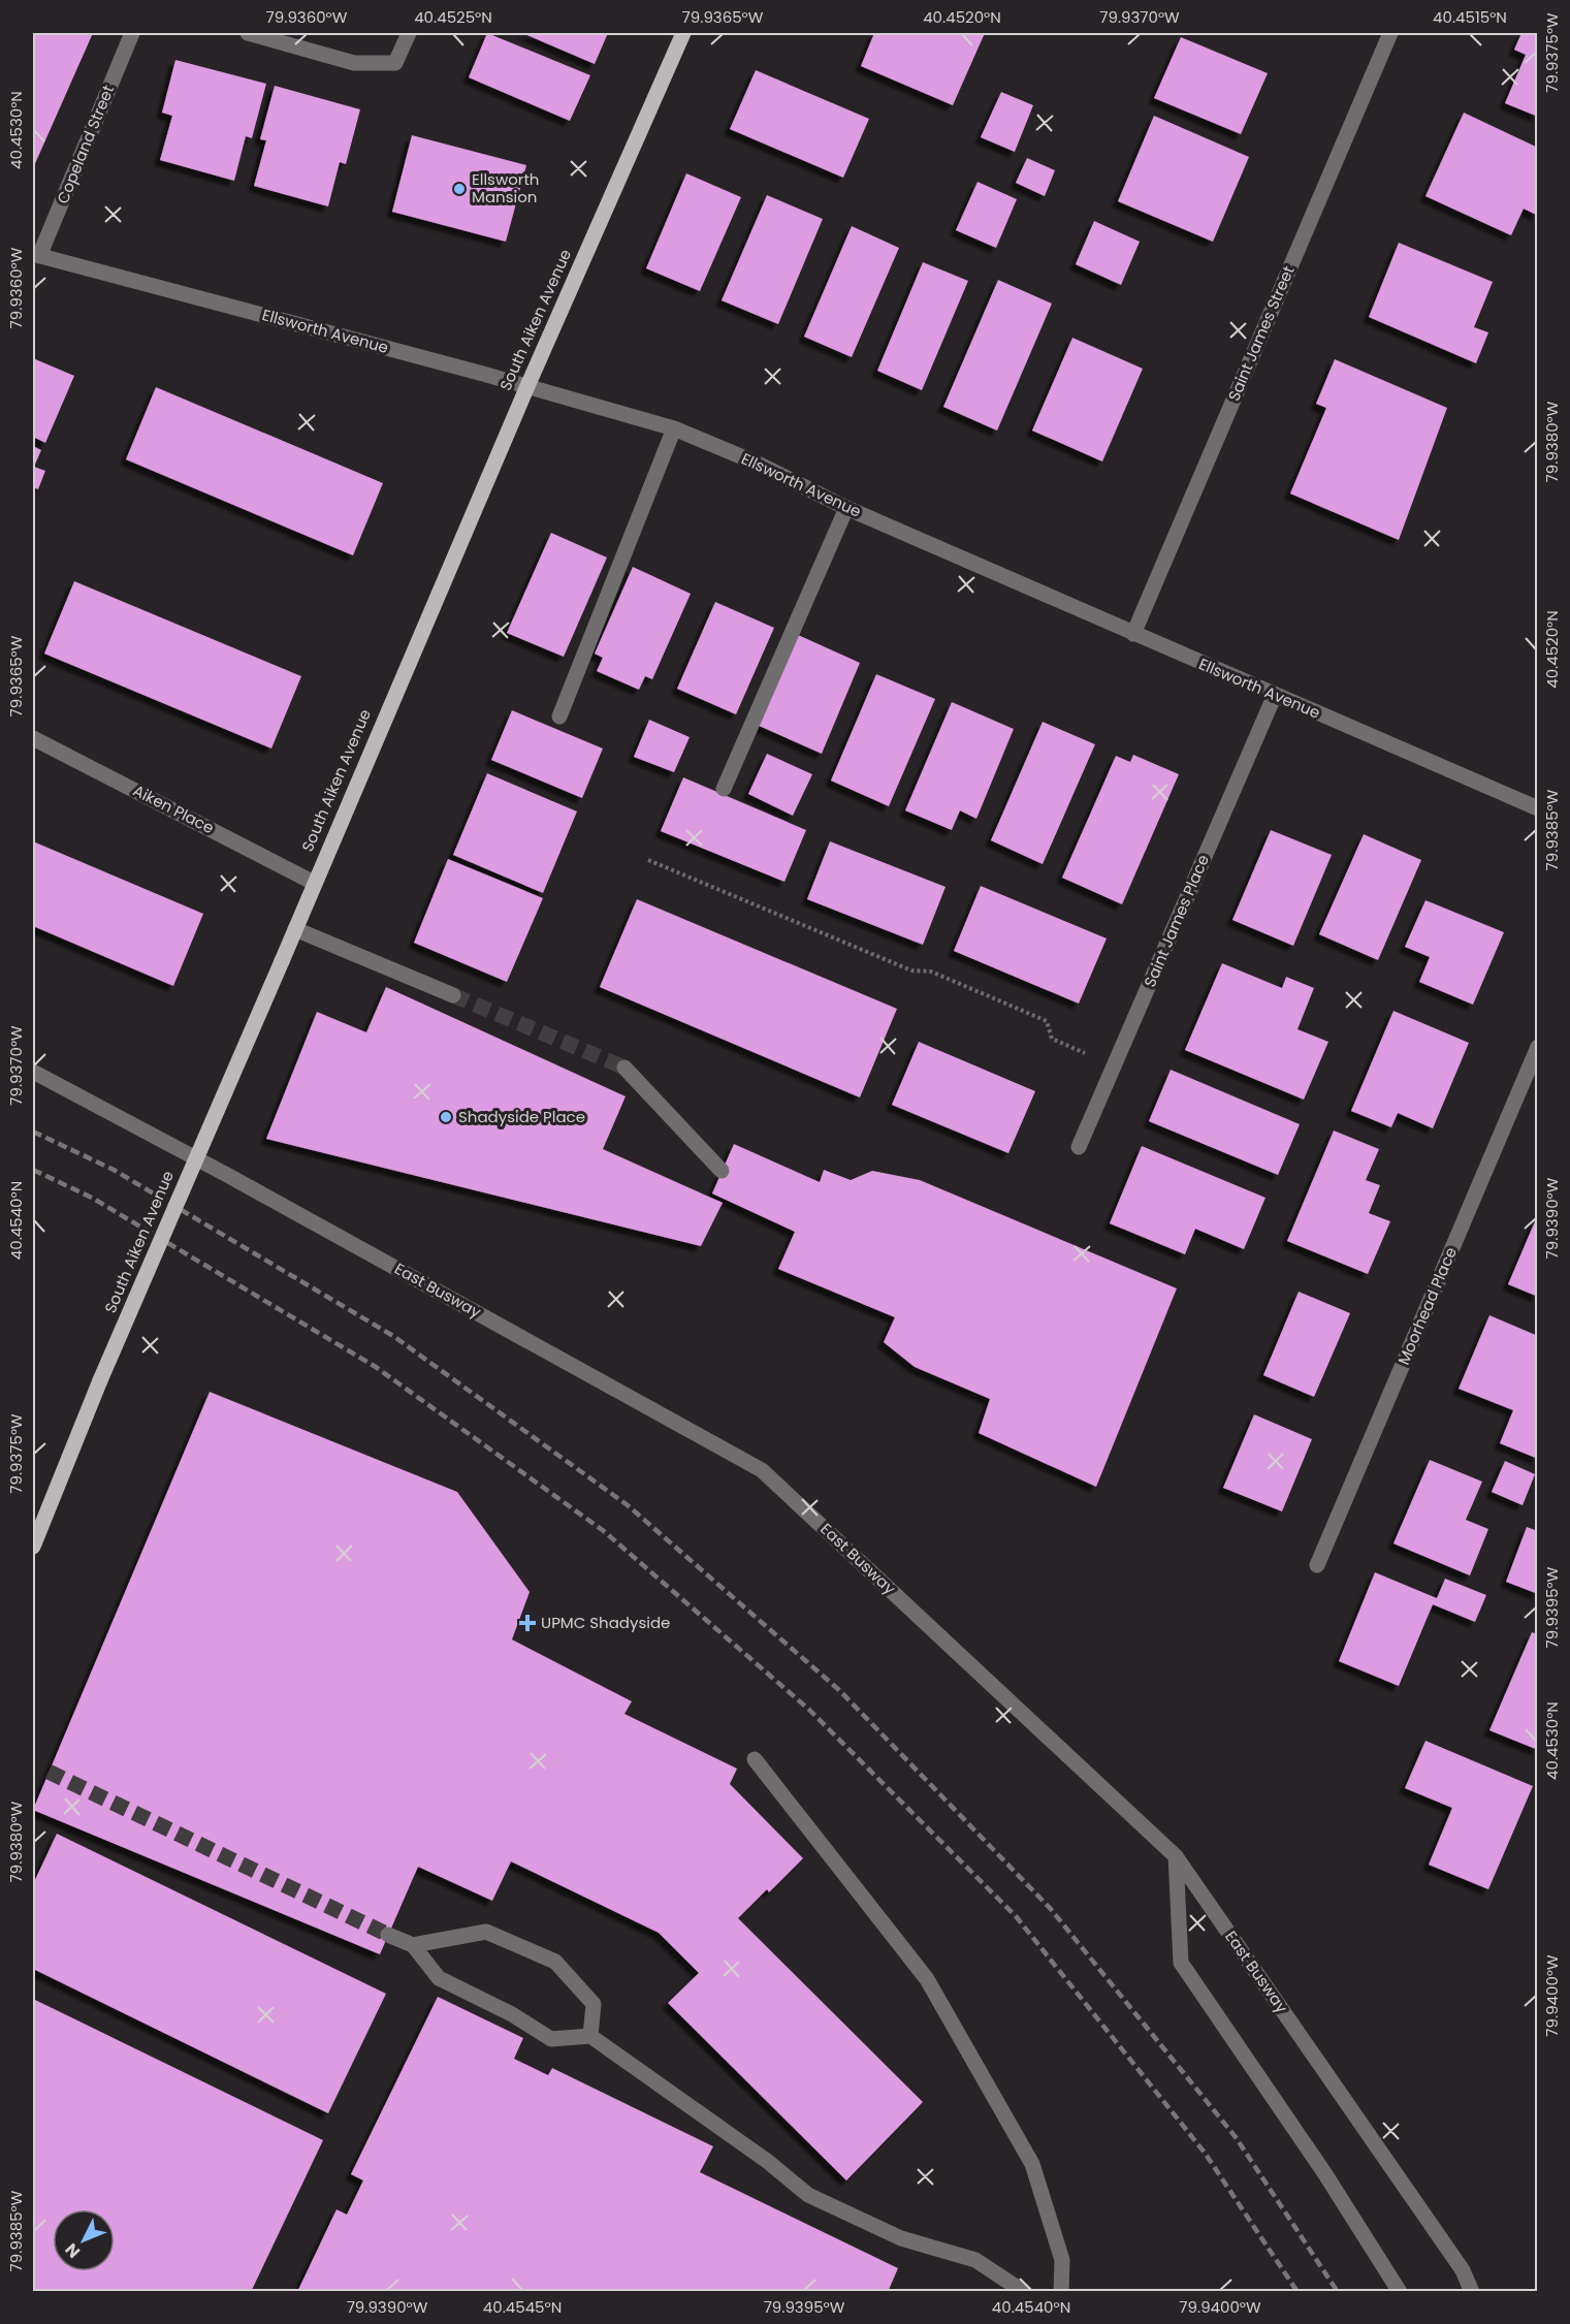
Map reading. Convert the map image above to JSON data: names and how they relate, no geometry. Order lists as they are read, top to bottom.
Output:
{
  "streets": {
    "main road": ["South Aiken Avenue"],
    "street": [
      "Copeland Street",
      "Ellsworth Avenue",
      "Saint James Street",
      "Aiken Place",
      "Saint James Place",
      "East Busway",
      "Moorhead Place"
    ]
  },
  "crossings": [
    ["Copeland Street", "Ellsworth Avenue"],
    ["South Aiken Avenue", "Ellsworth Avenue"],
    ["South Aiken Avenue", "Aiken Place"],
    ["Ellsworth Avenue", "Saint James Street"],
    ["Ellsworth Avenue", "Saint James Place"]
  ],
  "places": {
    "other": ["Ellsworth Mansion", "Shadyside Place"],
    "health": ["UPMC Shadyside"]
  },
  "north": "bottom left",
  "coordinates": [
    "79.9360°W",
    "40.4525°N",
    "79.9365°W",
    "40.4520°N",
    "79.9370°W",
    "40.4515°N",
    "79.9375°W",
    "40.4530°N",
    "79.9380°W",
    "79.9385°W",
    "79.9390°W",
    "40.4540°N",
    "79.9395°W",
    "79.9400°W",
    "40.4545°N"
  ]
}
